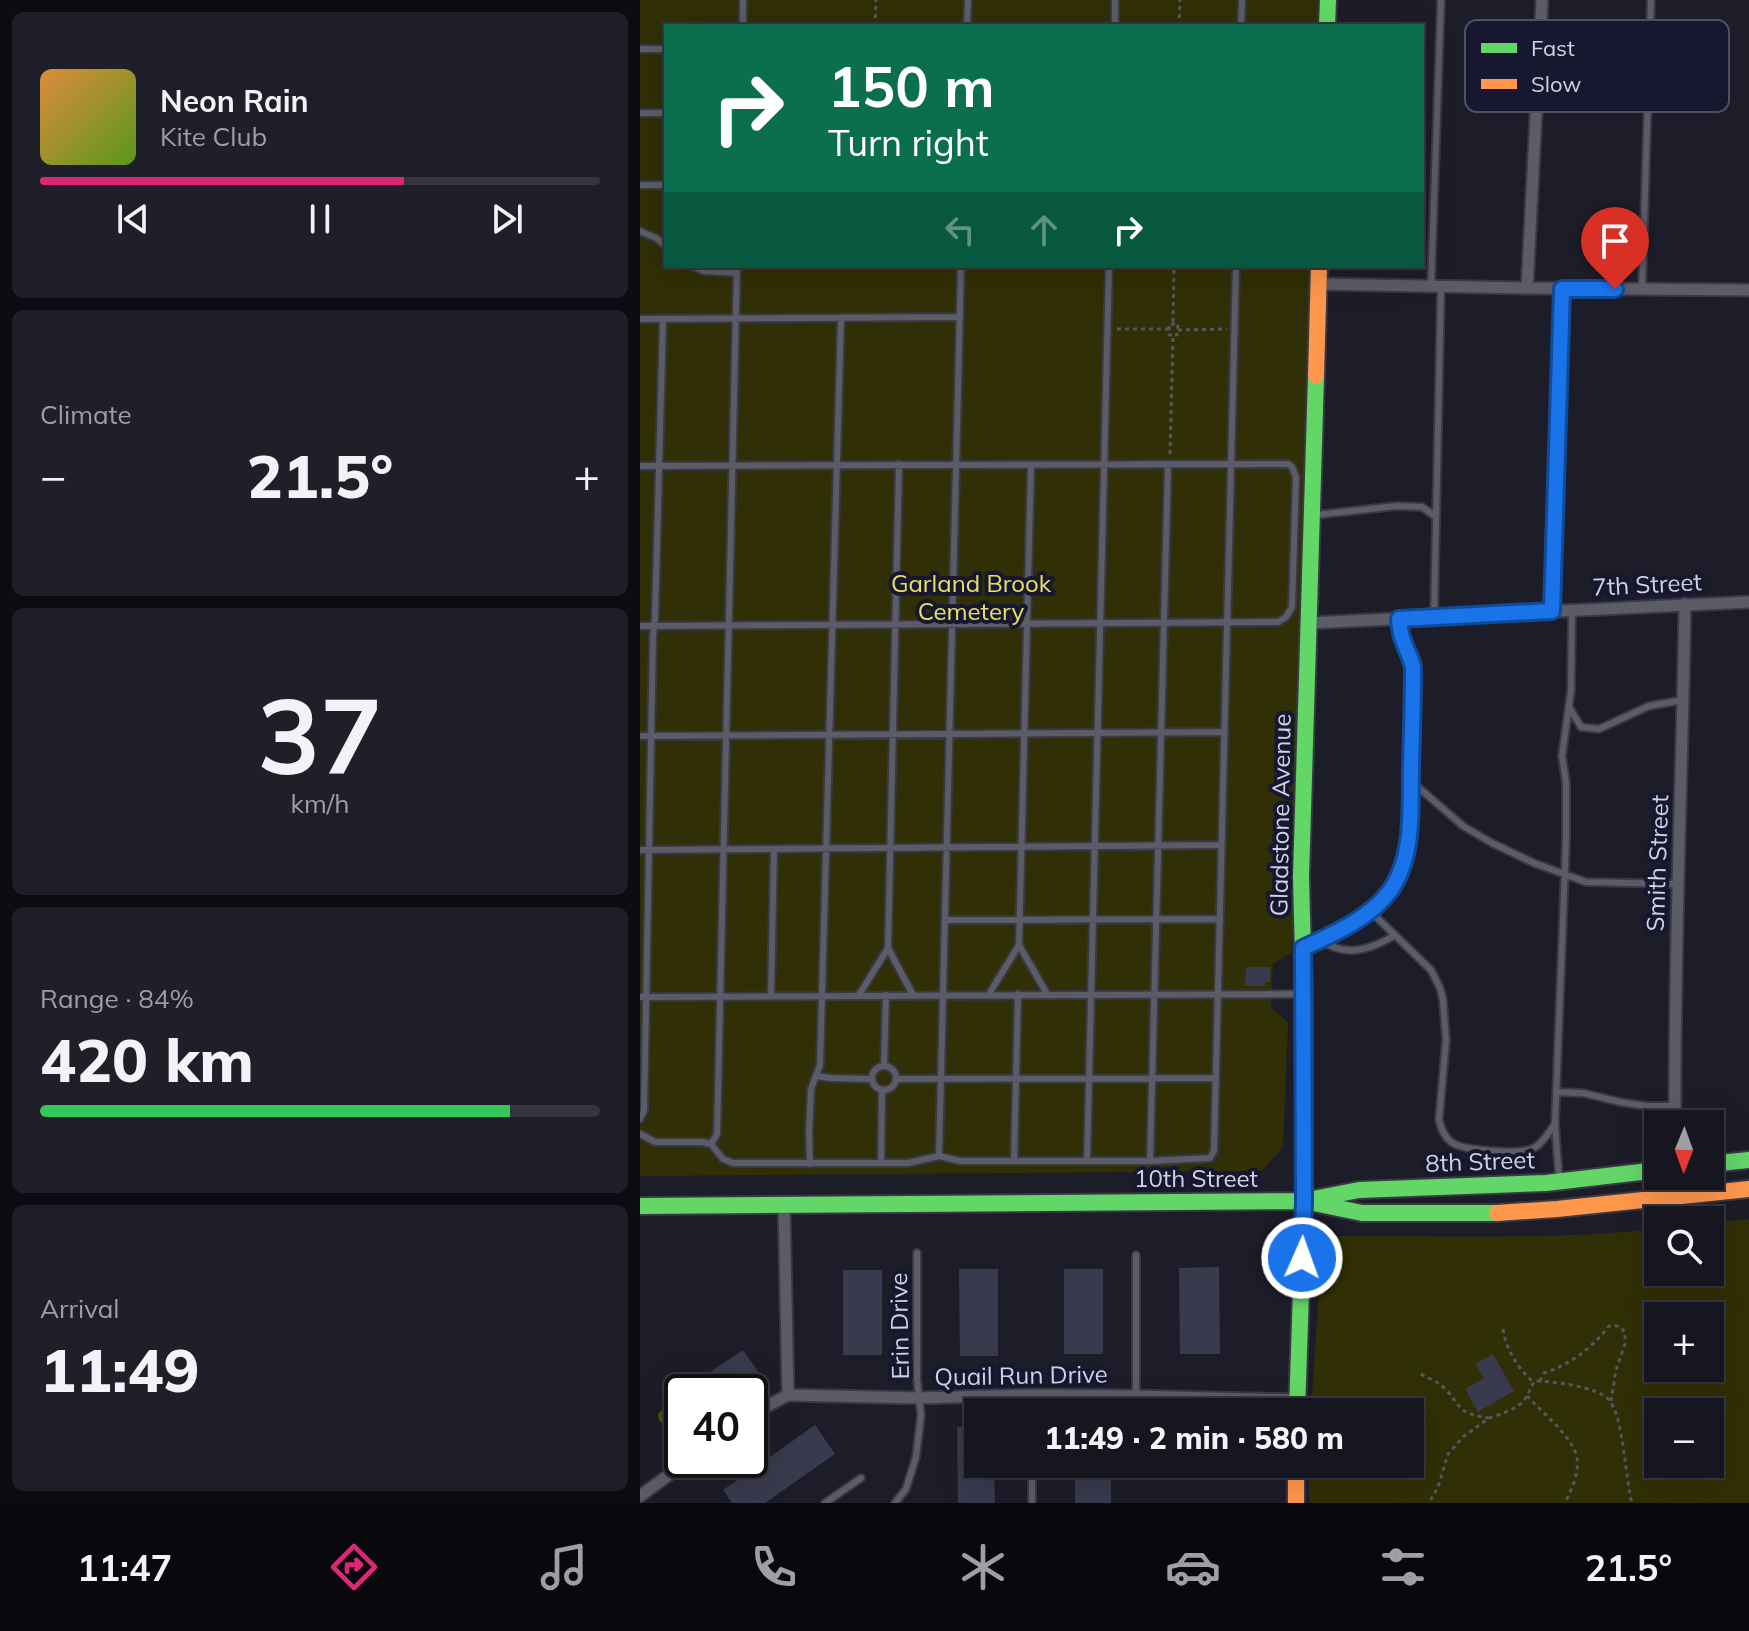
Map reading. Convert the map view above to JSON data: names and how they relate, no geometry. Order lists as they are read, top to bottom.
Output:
{
  "streets": {
    "main road": ["Gladstone Avenue", "8th Street", "10th Street"],
    "street": ["7th Street", "Smith Street", "Quail Run Drive"],
    "lane": ["Erin Drive"]
  },
  "crossings": [
    ["7th Street", "Gladstone Avenue"],
    ["7th Street", "Smith Street"],
    ["Gladstone Avenue", "8th Street"],
    ["Gladstone Avenue", "10th Street"],
    ["8th Street", "10th Street"],
    ["Erin Drive", "Quail Run Drive"]
  ],
  "parks": ["Garland Brook Cemetery"],
  "legend": ["Fast", "Slow"],
  "north": "bottom",
  "page": {
    "turn": ["150 m", "Turn right"],
    "song": ["Neon Rain", "Kite Club"],
    "tile": [
      "Climate",
      ["37", "km/h"],
      ["Range · 84%", "420 km"],
      ["Arrival", "11:49"]
    ],
    "heat": ["−", "21.5°", "+"],
    "map_buttons": ["+", "−"],
    "limit": "40",
    "trip": "11:49 · 2 min · 580 m",
    "tabs": ["11:47", "21.5°"]
  }
}
